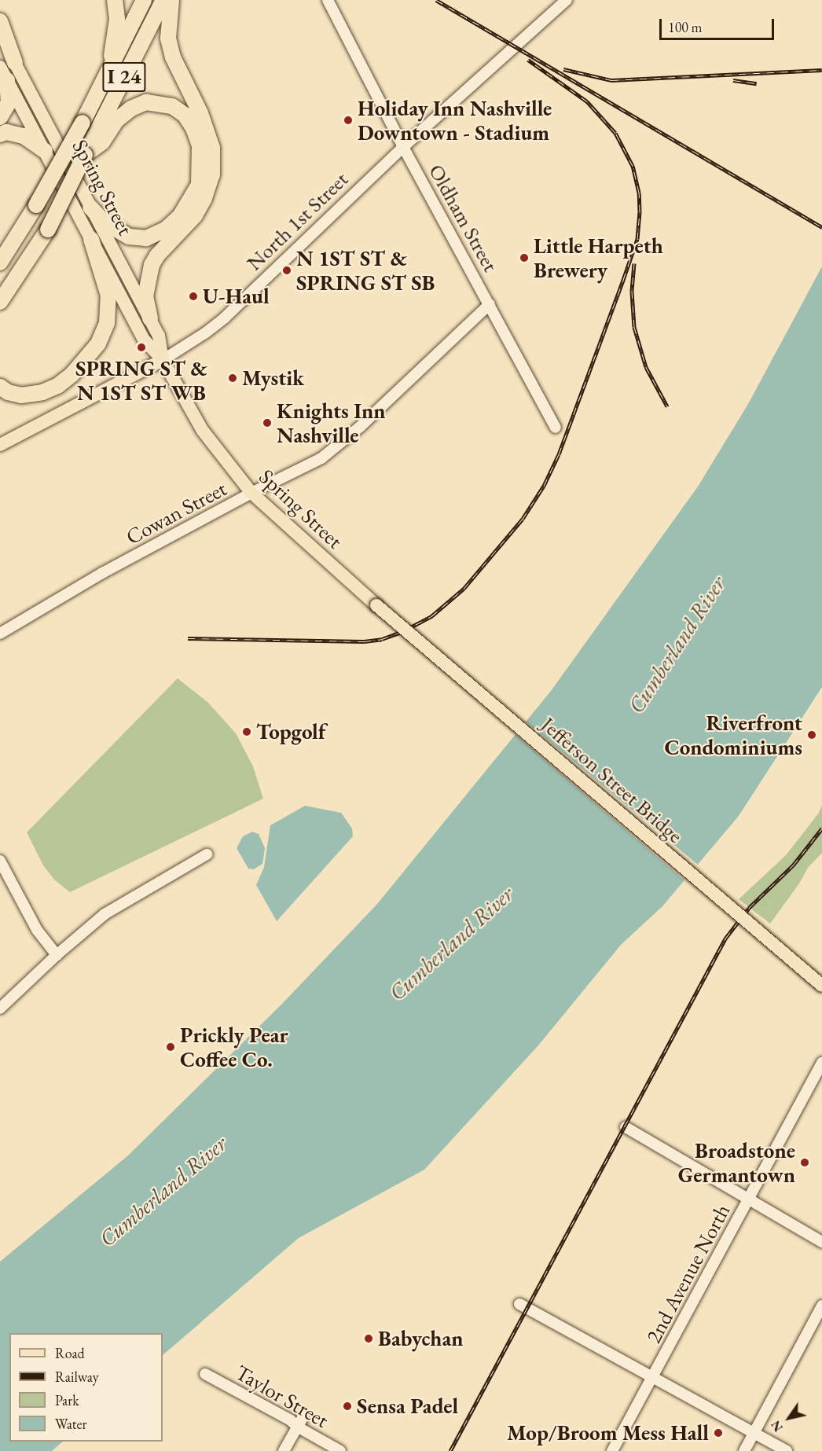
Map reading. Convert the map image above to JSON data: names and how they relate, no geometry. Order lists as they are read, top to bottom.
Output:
{
  "streets": {
    "highway": ["I 24"],
    "main road": ["Spring Street", "North 1st Street", "Jefferson Street Bridge"],
    "street": [
      "Oldham Street",
      "Cowan Street",
      "2nd Avenue North",
      "Taylor Street"
    ]
  },
  "crossings": [
    ["Spring Street", "North 1st Street"],
    ["Spring Street", "Cowan Street"],
    ["Spring Street", "Jefferson Street Bridge"],
    ["Oldham Street", "North 1st Street"],
    ["Oldham Street", "Cowan Street"]
  ],
  "water": ["Cumberland River"],
  "places": [
    "Holiday Inn Nashville Downtown - Stadium",
    "Little Harpeth Brewery",
    "N 1ST ST & SPRING ST SB",
    "U-Haul",
    "SPRING ST & N 1ST ST WB",
    "Mystik",
    "Knights Inn Nashville",
    "Topgolf",
    "Riverfront Condominiums",
    "Prickly Pear Coffee Co.",
    "Broadstone Germantown",
    "Babychan",
    "Sensa Padel",
    "Mop/Broom Mess Hall"
  ],
  "legend": [
    "Road",
    "Railway",
    "Park",
    "Water"
  ],
  "scale_bar": "100 m",
  "north": "bottom left"
}
